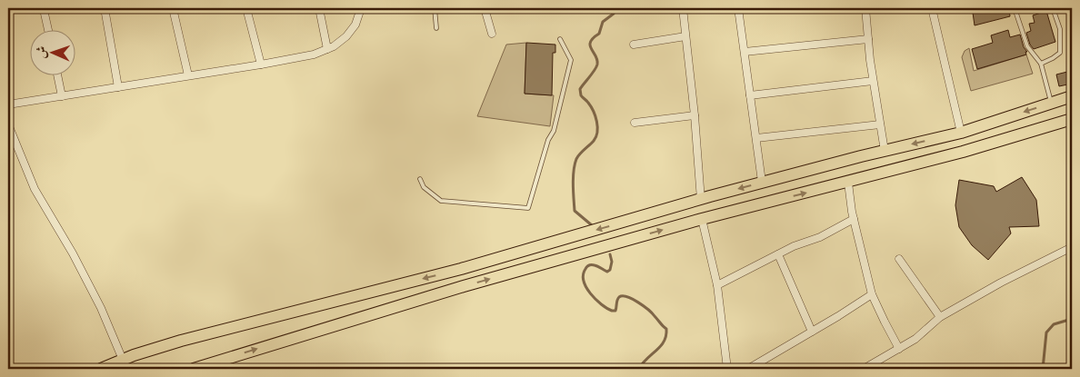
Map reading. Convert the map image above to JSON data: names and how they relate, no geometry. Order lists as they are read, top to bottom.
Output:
{
  "north": "left"
}
